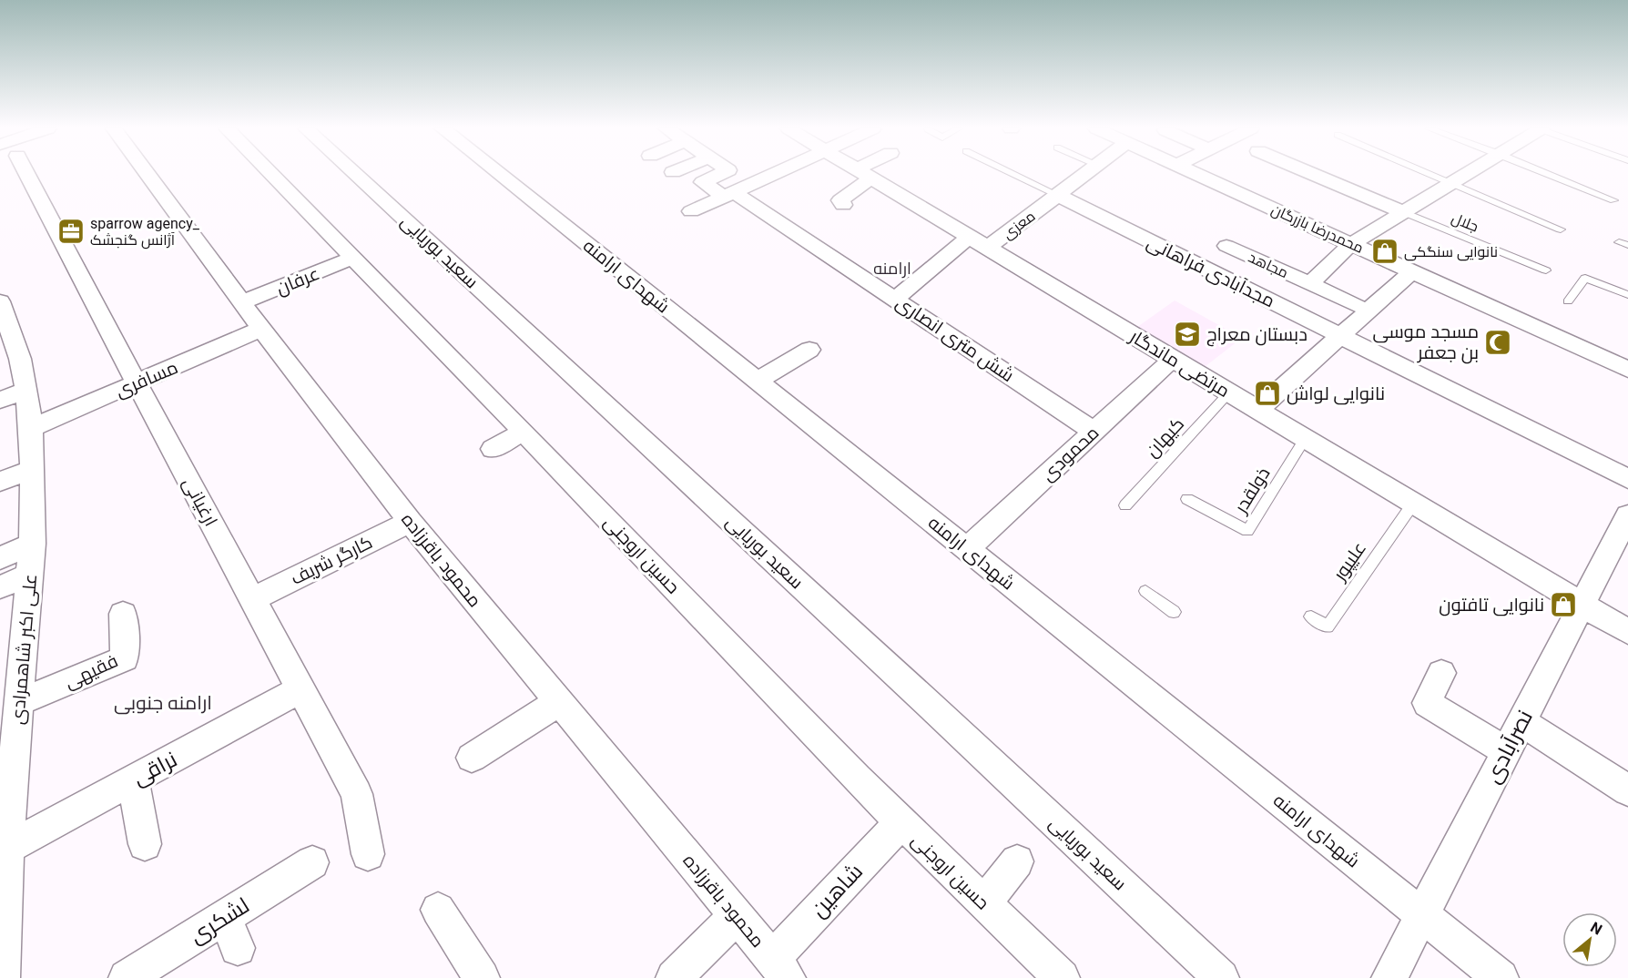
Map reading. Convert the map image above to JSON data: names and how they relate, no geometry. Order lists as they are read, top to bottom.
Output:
{
  "streets": {
    "street": [
      "معزی",
      "محمدرضا بازرگان",
      "سعید بوریایی",
      "مجاهد",
      "مجدآبادی فراهانی",
      "شهدای ارامنه",
      "عرفان",
      "شش متری انصاری",
      "مرتضی ماندگار",
      "مسافری",
      "محمودی",
      "ارغیانی",
      "حسین اروجنی",
      "کارگر شریف",
      "محمود باقرزاده",
      "علی اکبر شاهمرادی",
      "فقیهی",
      "نصرآبادی",
      "نراقی",
      "شاهین",
      "لشکری"
    ],
    "lane": [
      "جلال",
      "کیهان",
      "ذولقدر",
      "علیپور"
    ]
  },
  "crossings": [
    ["جلال", "مجاهد"],
    ["معزی", "مجدآبادی فراهانی"],
    ["معزی", "شش متری انصاری"],
    ["معزی", "مرتضی ماندگار"],
    ["محمدرضا بازرگان", "مجاهد"],
    ["شهدای ارامنه", "محمودی"],
    ["شهدای ارامنه", "نصرآبادی"],
    ["عرفان", "حسین اروجنی"],
    ["عرفان", "محمود باقرزاده"],
    ["شش متری انصاری", "محمودی"],
    ["مرتضی ماندگار", "کیهان"],
    ["مرتضی ماندگار", "محمودی"],
    ["مرتضی ماندگار", "ذولقدر"],
    ["مرتضی ماندگار", "علیپور"],
    ["مرتضی ماندگار", "نصرآبادی"],
    ["مسافری", "ارغیانی"],
    ["مسافری", "محمود باقرزاده"],
    ["مسافری", "علی اکبر شاهمرادی"],
    ["ارغیانی", "کارگر شریف"],
    ["ارغیانی", "نراقی"],
    ["حسین اروجنی", "شاهین"],
    ["کارگر شریف", "محمود باقرزاده"],
    ["محمود باقرزاده", "شاهین"],
    ["علی اکبر شاهمرادی", "فقیهی"],
    ["علی اکبر شاهمرادی", "نراقی"]
  ],
  "districts": ["ارامنه", "ارامنه جنوبی"],
  "places": {
    "office": ["sparrow agency_ آژانس گنجشک"],
    "shop": ["نانوایی سنگکی", "نانوایی لواش", "نانوایی تافتون"],
    "school or university": ["دبستان معراج"],
    "mosque": ["مسجد موسی بن جعفر"]
  },
  "north": "top right"
}
